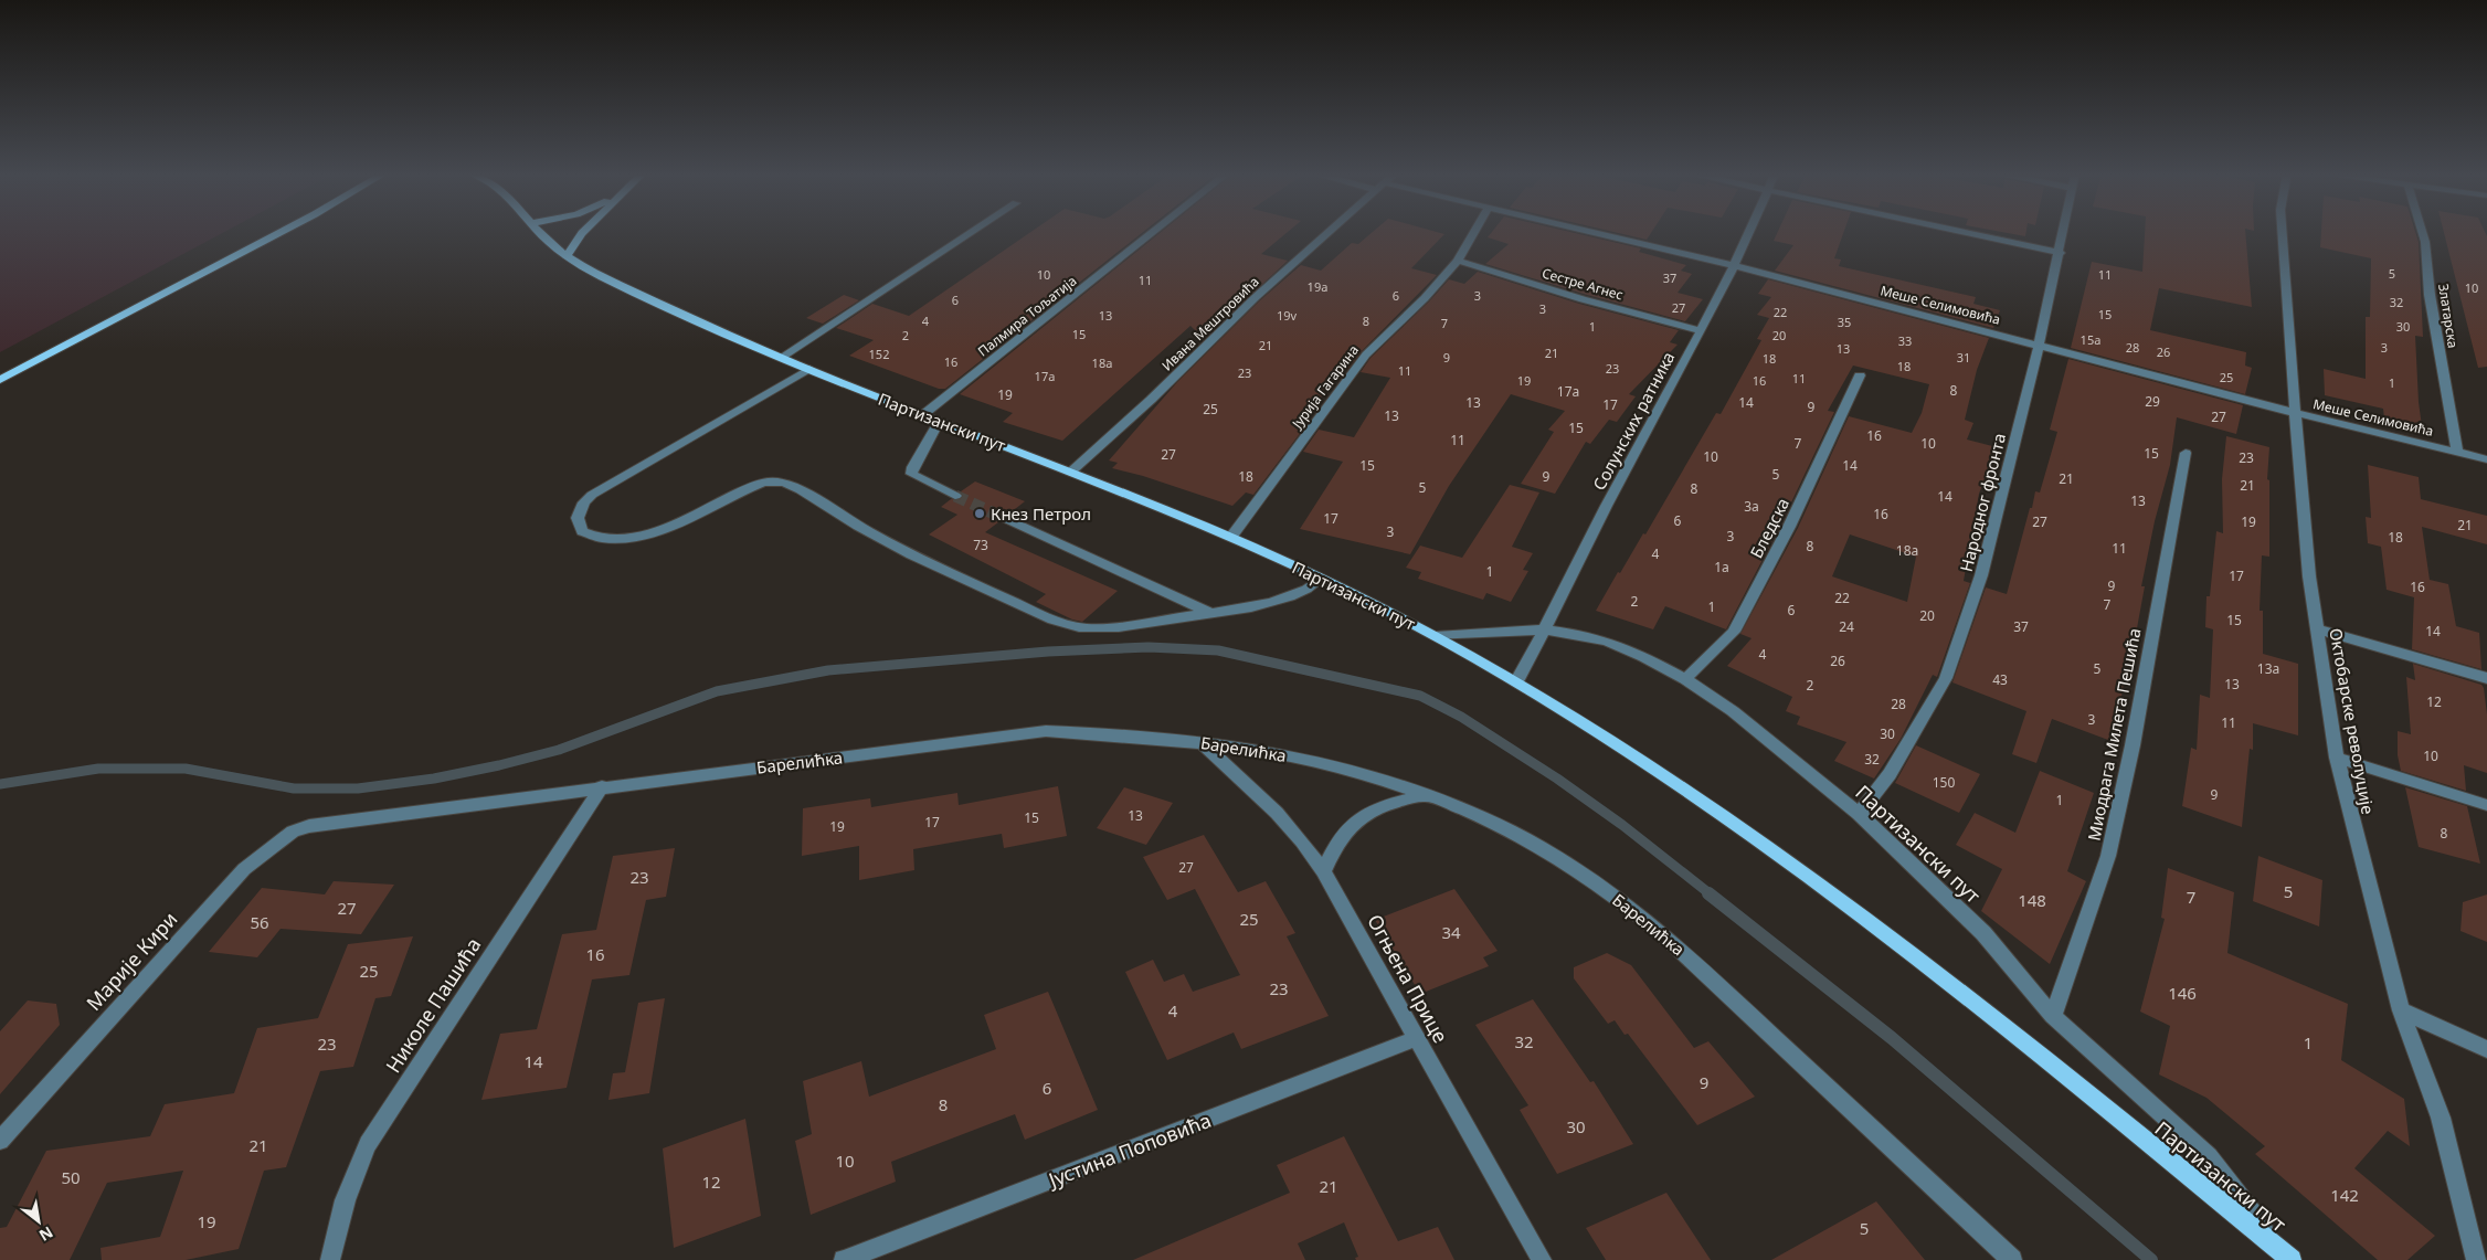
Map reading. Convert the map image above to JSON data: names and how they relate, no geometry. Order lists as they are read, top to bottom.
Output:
{
  "streets": {
    "main road": ["Партизански пут"],
    "street": [
      "Сестре Агнес",
      "Меше Селимовића",
      "Палмира Тољатија",
      "Златарска",
      "Ивана Мештровића",
      "Јурија Гагарина",
      "Солунских ратника",
      "Народног фронта",
      "Бледска",
      "Октобарске револуције",
      "Миодрага Милета Пешића",
      "Барелићка",
      "Марије Кири",
      "Огњена Прице",
      "Николе Пашића",
      "Јустина Поповића"
    ]
  },
  "crossings": [
    ["Сестре Агнес", "Јурија Гагарина"],
    ["Сестре Агнес", "Солунских ратника"],
    ["Меше Селимовића", "Златарска"],
    ["Меше Селимовића", "Солунских ратника"],
    ["Меше Селимовића", "Народног фронта"],
    ["Меше Селимовића", "Октобарске револуције"],
    ["Палмира Тољатија", "Партизански пут"],
    ["Ивана Мештровића", "Партизански пут"],
    ["Јурија Гагарина", "Партизански пут"],
    ["Солунских ратника", "Партизански пут"],
    ["Партизански пут", "Народног фронта"],
    ["Партизански пут", "Бледска"],
    ["Партизански пут", "Миодрага Милета Пешића"],
    ["Барелићка", "Марије Кири"],
    ["Барелићка", "Огњена Прице"],
    ["Барелићка", "Николе Пашића"],
    ["Огњена Прице", "Јустина Поповића"]
  ],
  "places": ["Кнез Петрол"],
  "house_numbers": [
    "5",
    "10",
    "11",
    "37",
    "11",
    "19a",
    "10",
    "6",
    "3",
    "6",
    "32",
    "27",
    "3",
    "22",
    "15",
    "13",
    "19v",
    "4",
    "8",
    "35",
    "7",
    "1",
    "30",
    "15",
    "2",
    "20",
    "15a",
    "33",
    "21",
    "28",
    "3",
    "13",
    "26",
    "21",
    "152",
    "9",
    "31",
    "18",
    "16",
    "18a",
    "18",
    "23",
    "11",
    "23",
    "17a",
    "25",
    "11",
    "19",
    "16",
    "1",
    "8",
    "17a",
    "19",
    "29",
    "13",
    "14",
    "17",
    "9",
    "25",
    "13",
    "27",
    "15",
    "16",
    "11",
    "7",
    "10",
    "15",
    "27",
    "10",
    "23",
    "15",
    "14",
    "5",
    "18",
    "9",
    "21",
    "21",
    "5",
    "8",
    "14",
    "13",
    "3a",
    "16",
    "17",
    "6",
    "27",
    "19",
    "21",
    "3",
    "3",
    "18",
    "73",
    "8",
    "11",
    "18a",
    "4",
    "1a",
    "1",
    "17",
    "9",
    "16",
    "22",
    "2",
    "7",
    "1",
    "6",
    "20",
    "15",
    "24",
    "37",
    "14",
    "4",
    "26",
    "5",
    "13a",
    "43",
    "13",
    "2",
    "12",
    "28",
    "3",
    "11",
    "30",
    "10",
    "32",
    "150",
    "9",
    "1",
    "13",
    "15",
    "17",
    "19",
    "8",
    "27",
    "23",
    "5",
    "7",
    "148",
    "27",
    "25",
    "56",
    "34",
    "16",
    "25",
    "23",
    "146",
    "4",
    "32",
    "1",
    "23",
    "14",
    "9",
    "6",
    "8",
    "30",
    "21",
    "10",
    "50",
    "12",
    "21",
    "142",
    "19",
    "5"
  ],
  "north": "bottom right"
}
